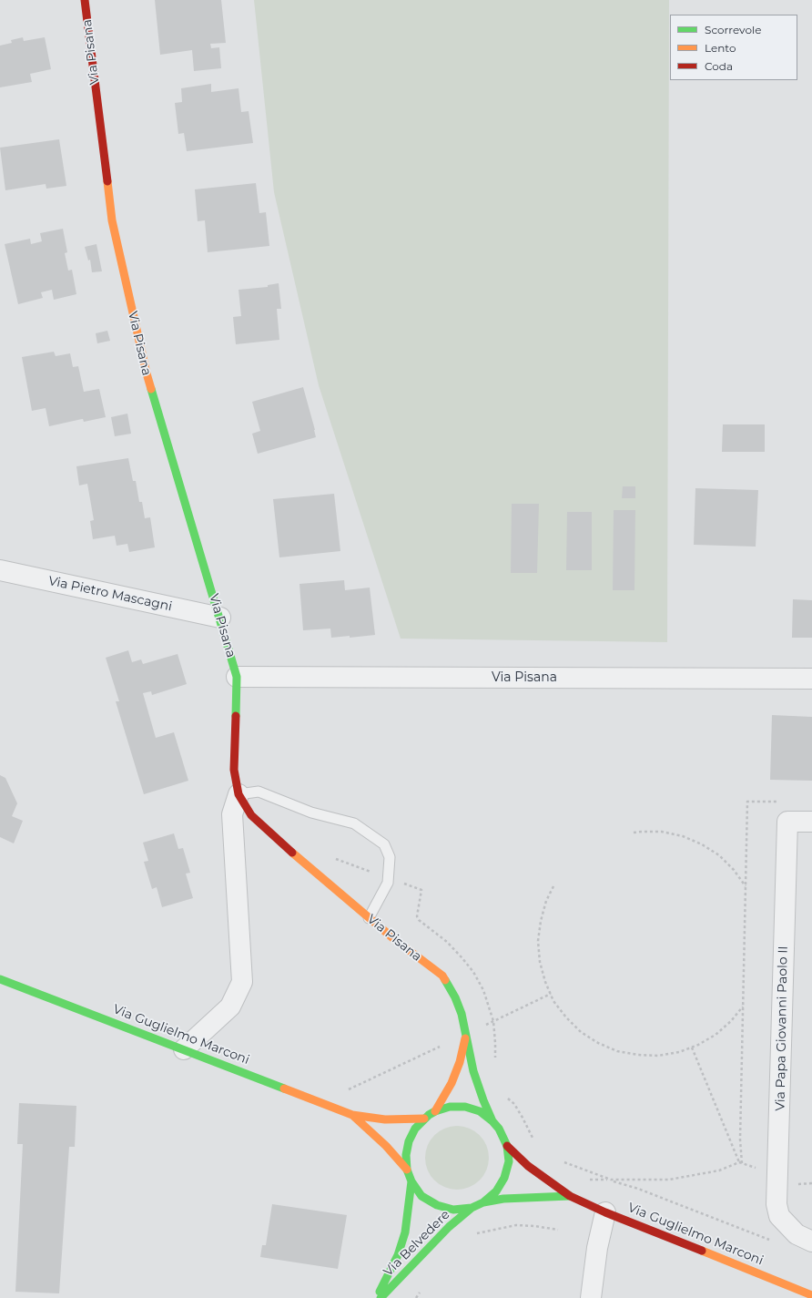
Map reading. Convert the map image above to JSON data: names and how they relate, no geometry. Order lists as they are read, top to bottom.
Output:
{
  "streets": {
    "street": [
      "Via Pisana",
      "Via Pietro Mascagni",
      "Via Papa Giovanni Paolo II",
      "Via Guglielmo Marconi",
      "Via Belvedere"
    ]
  },
  "crossings": [
    ["Via Pisana", "Via Pietro Mascagni"],
    ["Via Pisana", "Via Guglielmo Marconi"],
    ["Via Pisana", "Via Belvedere"],
    ["Via Guglielmo Marconi", "Via Belvedere"]
  ],
  "legend": ["Scorrevole", "Lento", "Coda"]
}
